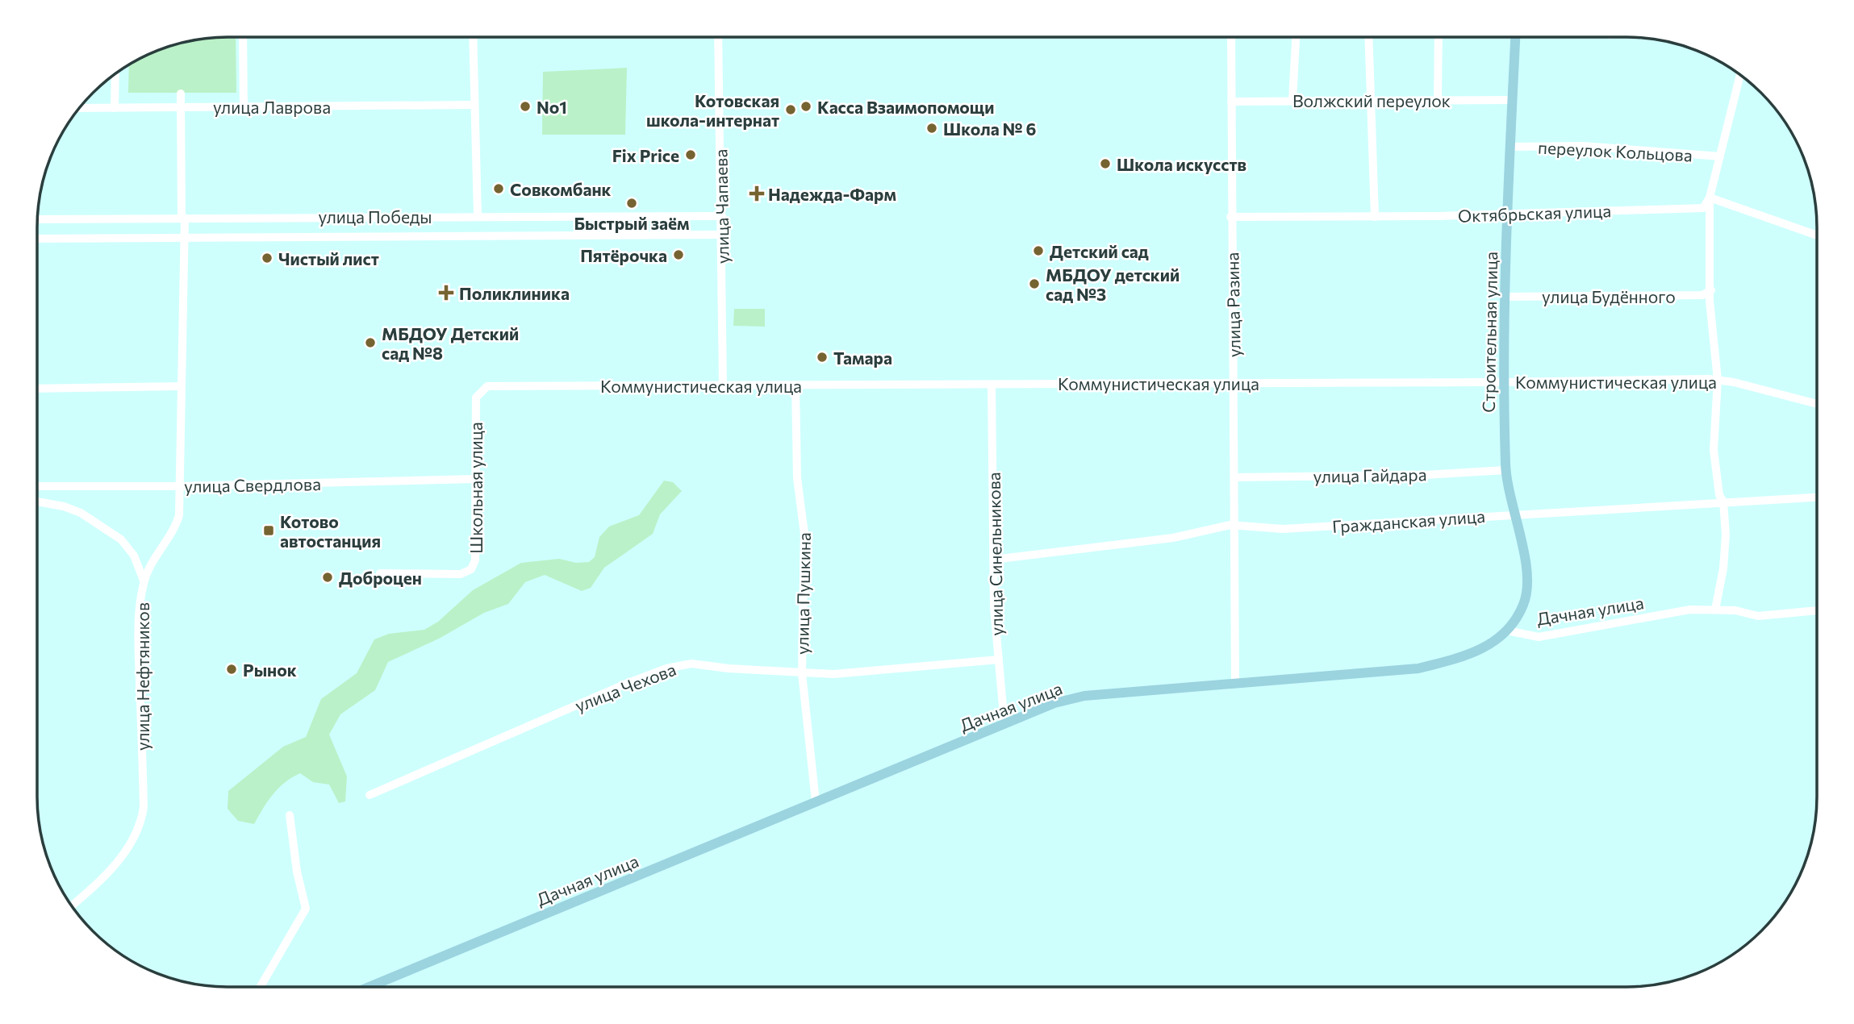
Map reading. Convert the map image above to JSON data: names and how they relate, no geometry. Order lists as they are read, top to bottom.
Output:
{
  "streets": {
    "main road": ["Строительная улица", "Дачная улица"],
    "street": [
      "Волжский переулок",
      "улица Лаврова",
      "переулок Кольцова",
      "улица Чапаева",
      "Октябрьская улица",
      "улица Победы",
      "улица Будённого",
      "улица Разина",
      "Коммунистическая улица",
      "улица Гайдара",
      "улица Свердлова",
      "Школьная улица",
      "Гражданская улица",
      "улица Синельникова",
      "улица Пушкина",
      "улица Нефтяников",
      "улица Чехова"
    ]
  },
  "crossings": [
    ["Волжский переулок", "улица Разина"],
    ["Волжский переулок", "Строительная улица"],
    ["улица Лаврова", "улица Нефтяников"],
    ["переулок Кольцова", "Строительная улица"],
    ["улица Чапаева", "улица Победы"],
    ["улица Чапаева", "Коммунистическая улица"],
    ["Октябрьская улица", "улица Разина"],
    ["Октябрьская улица", "Строительная улица"],
    ["улица Победы", "улица Нефтяников"],
    ["улица Будённого", "Строительная улица"],
    ["улица Разина", "Коммунистическая улица"],
    ["улица Разина", "улица Гайдара"],
    ["улица Разина", "Гражданская улица"],
    ["улица Разина", "Дачная улица"],
    ["Строительная улица", "Коммунистическая улица"],
    ["Строительная улица", "улица Гайдара"],
    ["Строительная улица", "Гражданская улица"],
    ["Строительная улица", "Дачная улица"],
    ["Коммунистическая улица", "Школьная улица"],
    ["Коммунистическая улица", "улица Синельникова"],
    ["Коммунистическая улица", "улица Пушкина"],
    ["улица Свердлова", "Школьная улица"],
    ["улица Свердлова", "улица Нефтяников"],
    ["Гражданская улица", "улица Синельникова"],
    ["улица Синельникова", "Дачная улица"],
    ["улица Синельникова", "улица Чехова"],
    ["улица Пушкина", "Дачная улица"],
    ["улица Пушкина", "улица Чехова"]
  ],
  "places": {
    "other": [
      "No1",
      "Касса Взаимопомощи",
      "Котовская школа-интернат",
      "Школа № 6",
      "Fix Price",
      "Школа искусств",
      "Совкомбанк",
      "Быстрый заём",
      "Детский сад",
      "Пятёрочка",
      "Чистый лист",
      "МБДОУ детский сад №3",
      "МБДОУ Детский сад №8",
      "Тамара",
      "Доброцен",
      "Рынок"
    ],
    "health": ["Надежда-Фарм", "Поликлиника"],
    "transit": ["Котово автостанция"]
  }
}
